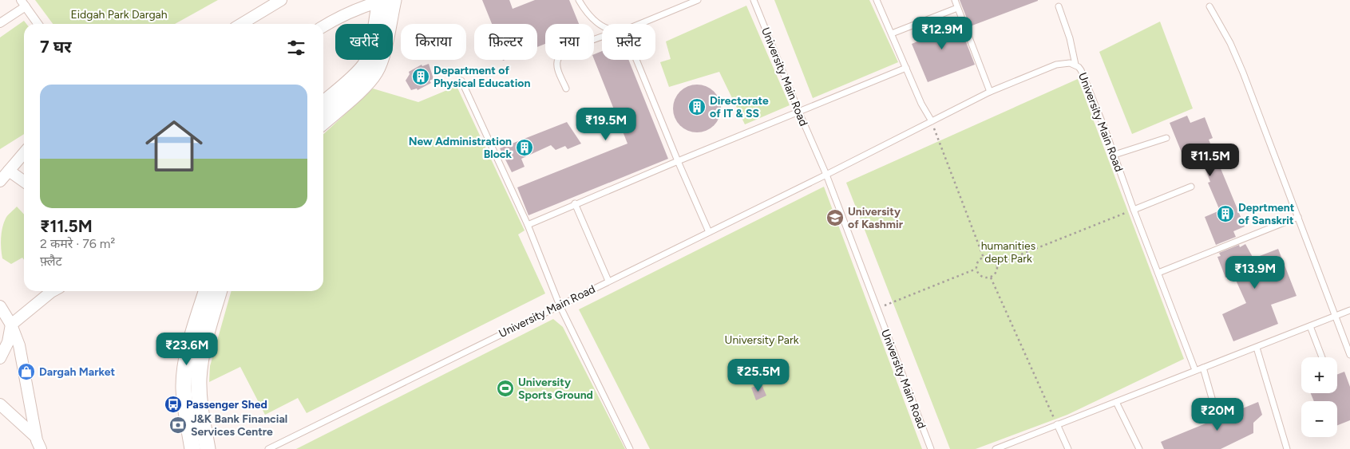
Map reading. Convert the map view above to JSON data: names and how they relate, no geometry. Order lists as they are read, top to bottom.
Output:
{
  "streets": {
    "lane": ["University Main Road"]
  },
  "parks": ["Eidgah Park Dargah", "humanities dept Park", "University Park"],
  "places": {
    "building": [
      "Department of Physical Education",
      "Directorate of IT & SS",
      "New Administration Block",
      "Deprtment of Sanskrit"
    ],
    "school or university": ["University of Kashmir"],
    "shop": ["Dargah Market"],
    "sports": ["University Sports Ground"],
    "bus stop": ["Passenger Shed"],
    "bank": ["J&K Bank Financial Services Centre"]
  },
  "page": {
    "price": [
      "₹12.9M",
      "₹19.5M",
      "₹11.5M",
      "₹13.9M",
      "₹23.6M",
      "₹25.5M",
      "₹20M"
    ],
    "chip": [
      "खरीदें",
      "किराया",
      "फ़िल्टर",
      "नया",
      "फ़्लैट"
    ],
    "heading": "7 घर",
    "list": [
      {
        "name": "₹11.5M",
        "note": "2 कमरे · 76 m² · फ़्लैट"
      }
    ],
    "map_buttons": ["+", "−"]
  }
}
